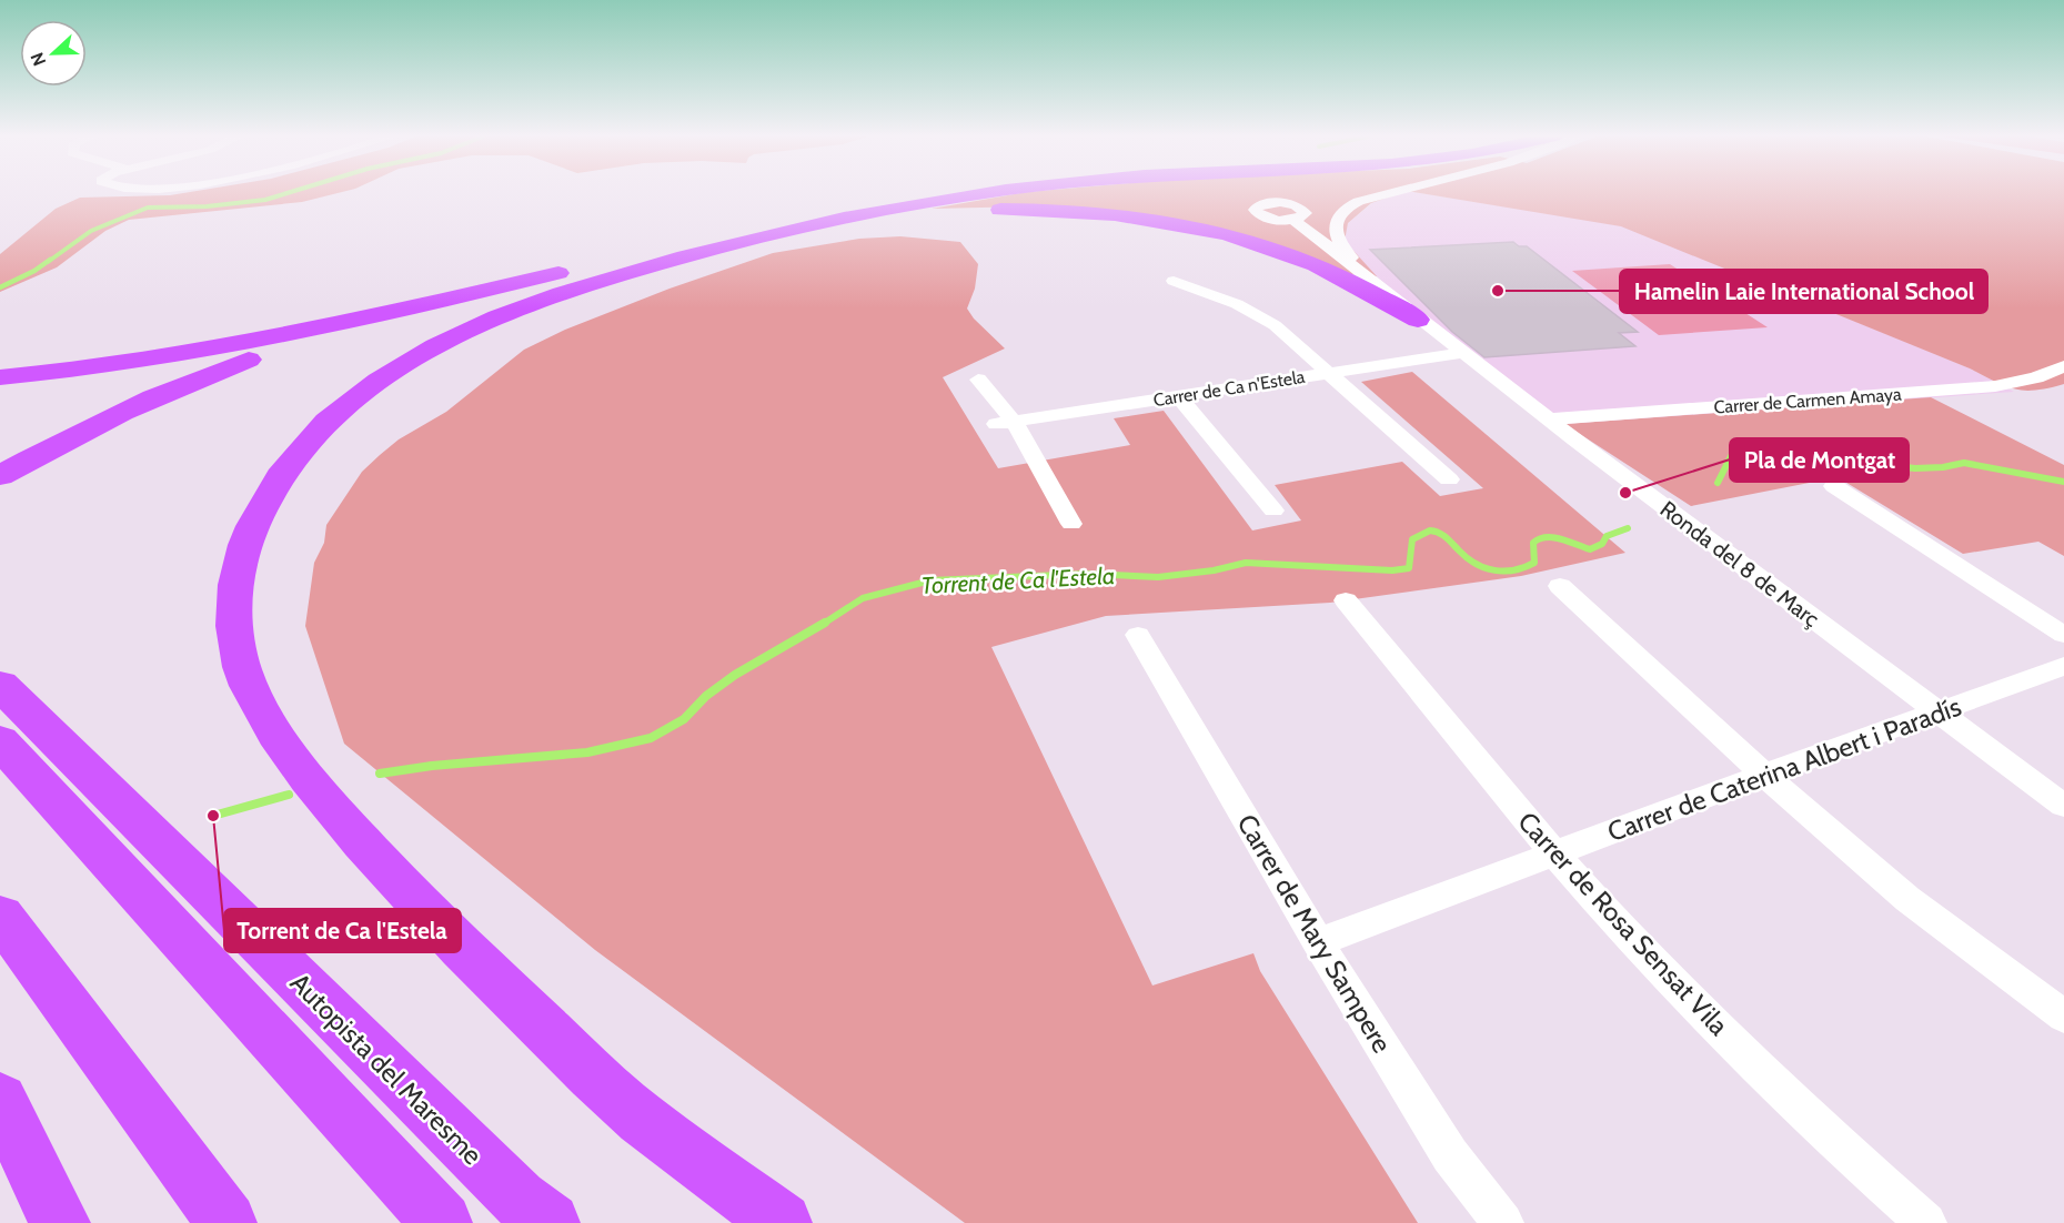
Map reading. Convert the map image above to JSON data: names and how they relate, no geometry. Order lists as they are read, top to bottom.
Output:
{
  "streets": {
    "highway": ["Autopista del Maresme"],
    "street": [
      "Carrer de Ca n'Estela",
      "Carrer de Carmen Amaya",
      "Ronda del 8 de Març",
      "Carrer de Caterina Albert i Paradís",
      "Carrer de Rosa Sensat Vila",
      "Carrer de Mary Sampere"
    ]
  },
  "crossings": [
    ["Carrer de Ca n'Estela", "Ronda del 8 de Març"],
    ["Carrer de Carmen Amaya", "Ronda del 8 de Març"],
    ["Ronda del 8 de Març", "Carrer de Caterina Albert i Paradís"],
    ["Carrer de Caterina Albert i Paradís", "Carrer de Rosa Sensat Vila"],
    ["Carrer de Caterina Albert i Paradís", "Carrer de Mary Sampere"]
  ],
  "water": ["Torrent de Ca l'Estela"],
  "places": ["Hamelin Laie International School", "Pla de Montgat", "Torrent de Ca l'Estela"],
  "north": "left"
}
